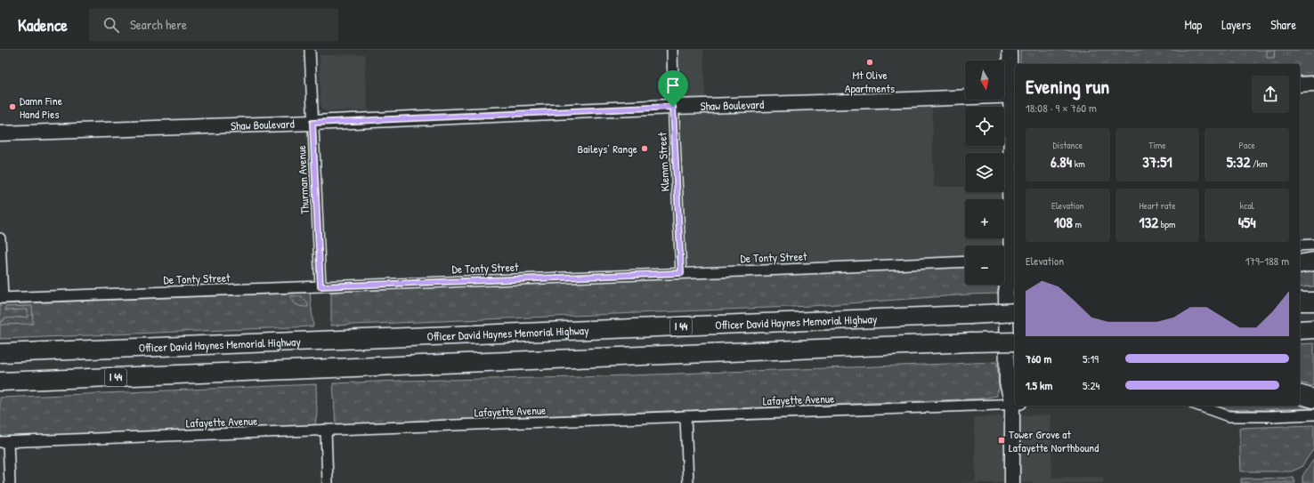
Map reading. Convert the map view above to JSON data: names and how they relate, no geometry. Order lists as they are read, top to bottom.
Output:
{
  "streets": {
    "highway": ["Officer David Haynes Memorial Highway", "I 44"],
    "street": [
      "Shaw Boulevard",
      "Klemm Street",
      "Thurman Avenue",
      "De Tonty Street",
      "Lafayette Avenue"
    ]
  },
  "crossings": [
    ["Shaw Boulevard", "Klemm Street"],
    ["Shaw Boulevard", "Thurman Avenue"],
    ["Klemm Street", "De Tonty Street"],
    ["Thurman Avenue", "De Tonty Street"]
  ],
  "places": {
    "other": ["Mt Olive Apartments", "Damn Fine Hand Pies", "Baileys’ Range"],
    "transit": ["Tower Grove at Lafayette Northbound"]
  },
  "north": "bottom",
  "page": {
    "header": "Kadence",
    "search": "Search here",
    "nav": ["Map", "Layers", "Share"],
    "map_buttons": ["+", "−"],
    "heading": ["Evening run", "18:08 · 9 × 760 m"],
    "stats": [
      ["Distance", "6.84 km"],
      ["Time", "37:51"],
      ["Pace", "5:32 /km"],
      ["Elevation", "108 m"],
      ["Heart rate", "132 bpm"],
      ["kcal", "454"]
    ],
    "chart": ["Elevation", "179–188 m"],
    "list": [
      {
        "name": "760 m",
        "note": "5:19"
      },
      {
        "name": "1.5 km",
        "note": "5:24"
      }
    ]
  }
}
